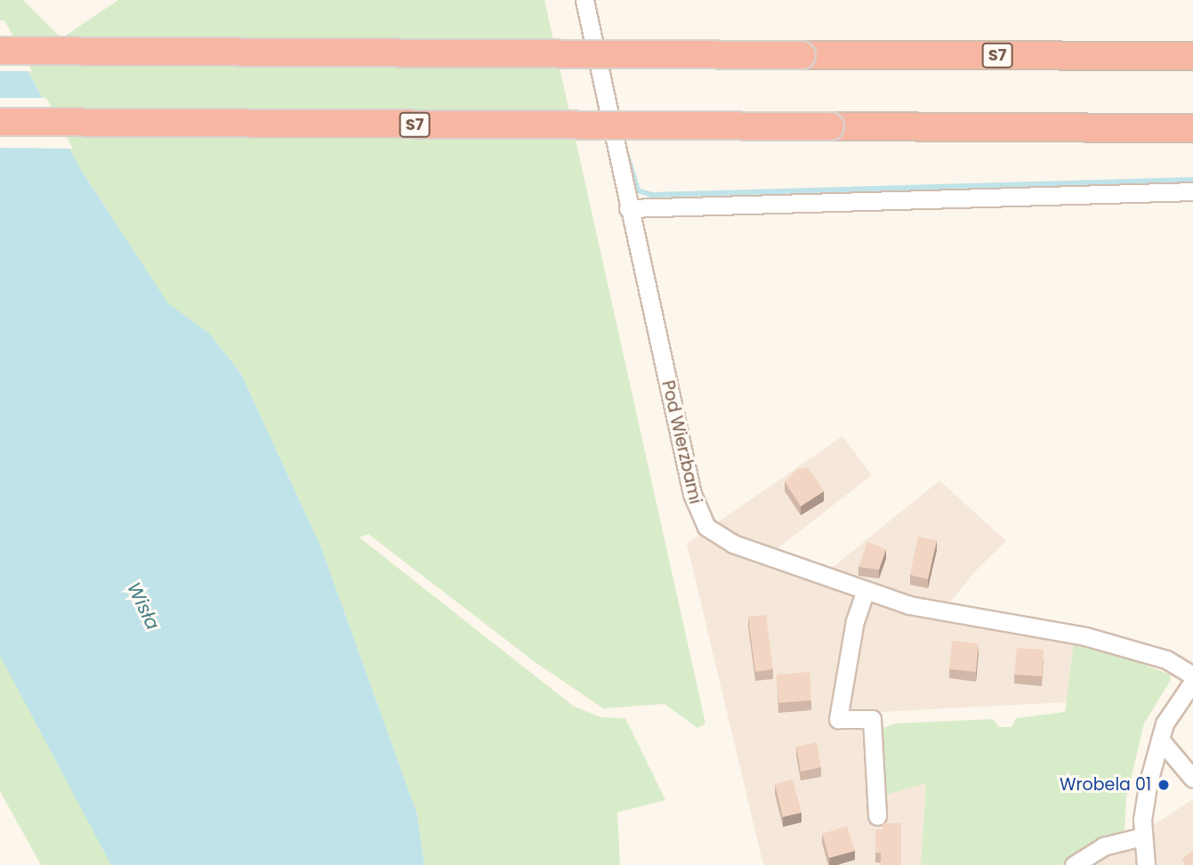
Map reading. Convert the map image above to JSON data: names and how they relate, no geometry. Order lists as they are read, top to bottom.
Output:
{
  "streets": {
    "highway": ["S7"],
    "street": ["Pod Wierzbami"]
  },
  "water": ["Wisła"],
  "places": ["Wrobela 01"]
}
